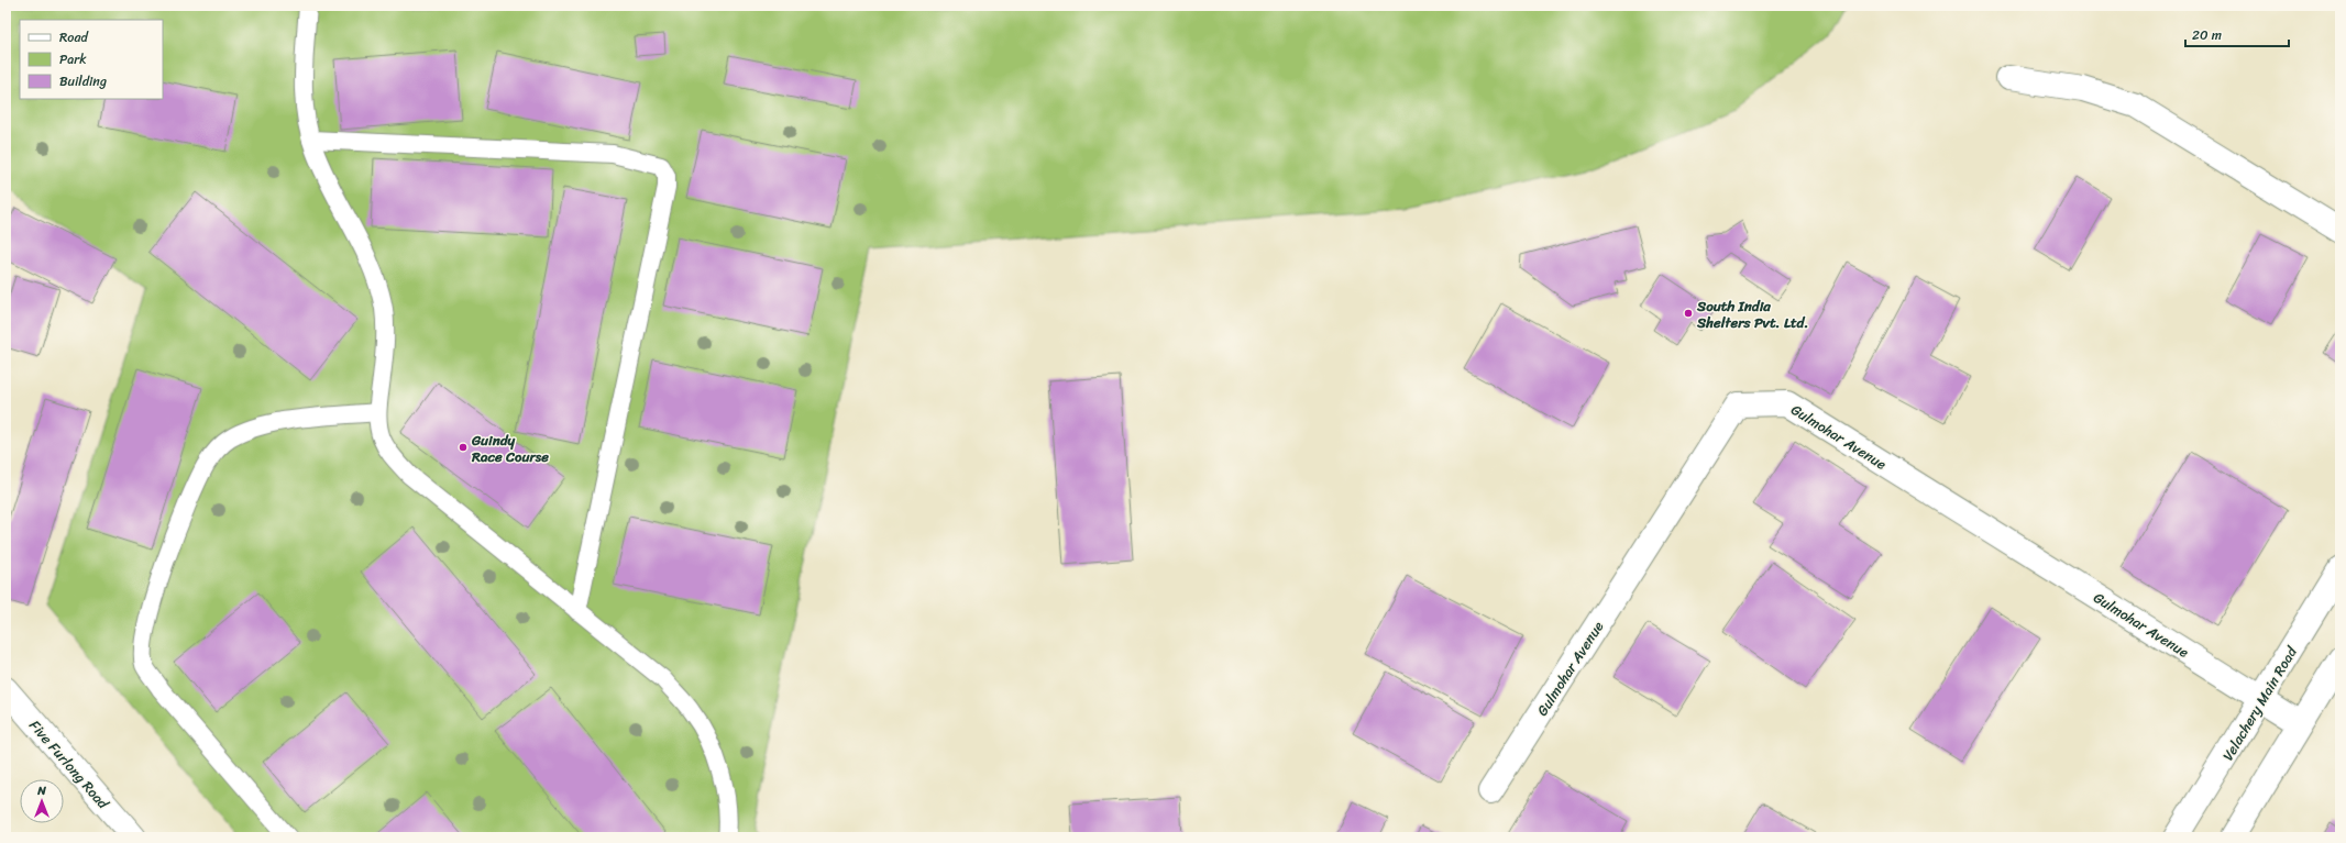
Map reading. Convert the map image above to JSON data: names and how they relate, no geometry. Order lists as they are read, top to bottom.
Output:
{
  "streets": {
    "street": ["Gulmohar Avenue", "Velachery Main Road", "Five Furlong Road"]
  },
  "crossings": [
    ["Gulmohar Avenue", "Velachery Main Road"]
  ],
  "places": ["South India Shelters Pvt. Ltd.", "Guindy Race Course"],
  "legend": ["Road", "Park", "Building"],
  "scale_bar": "20 m",
  "north": "top"
}
